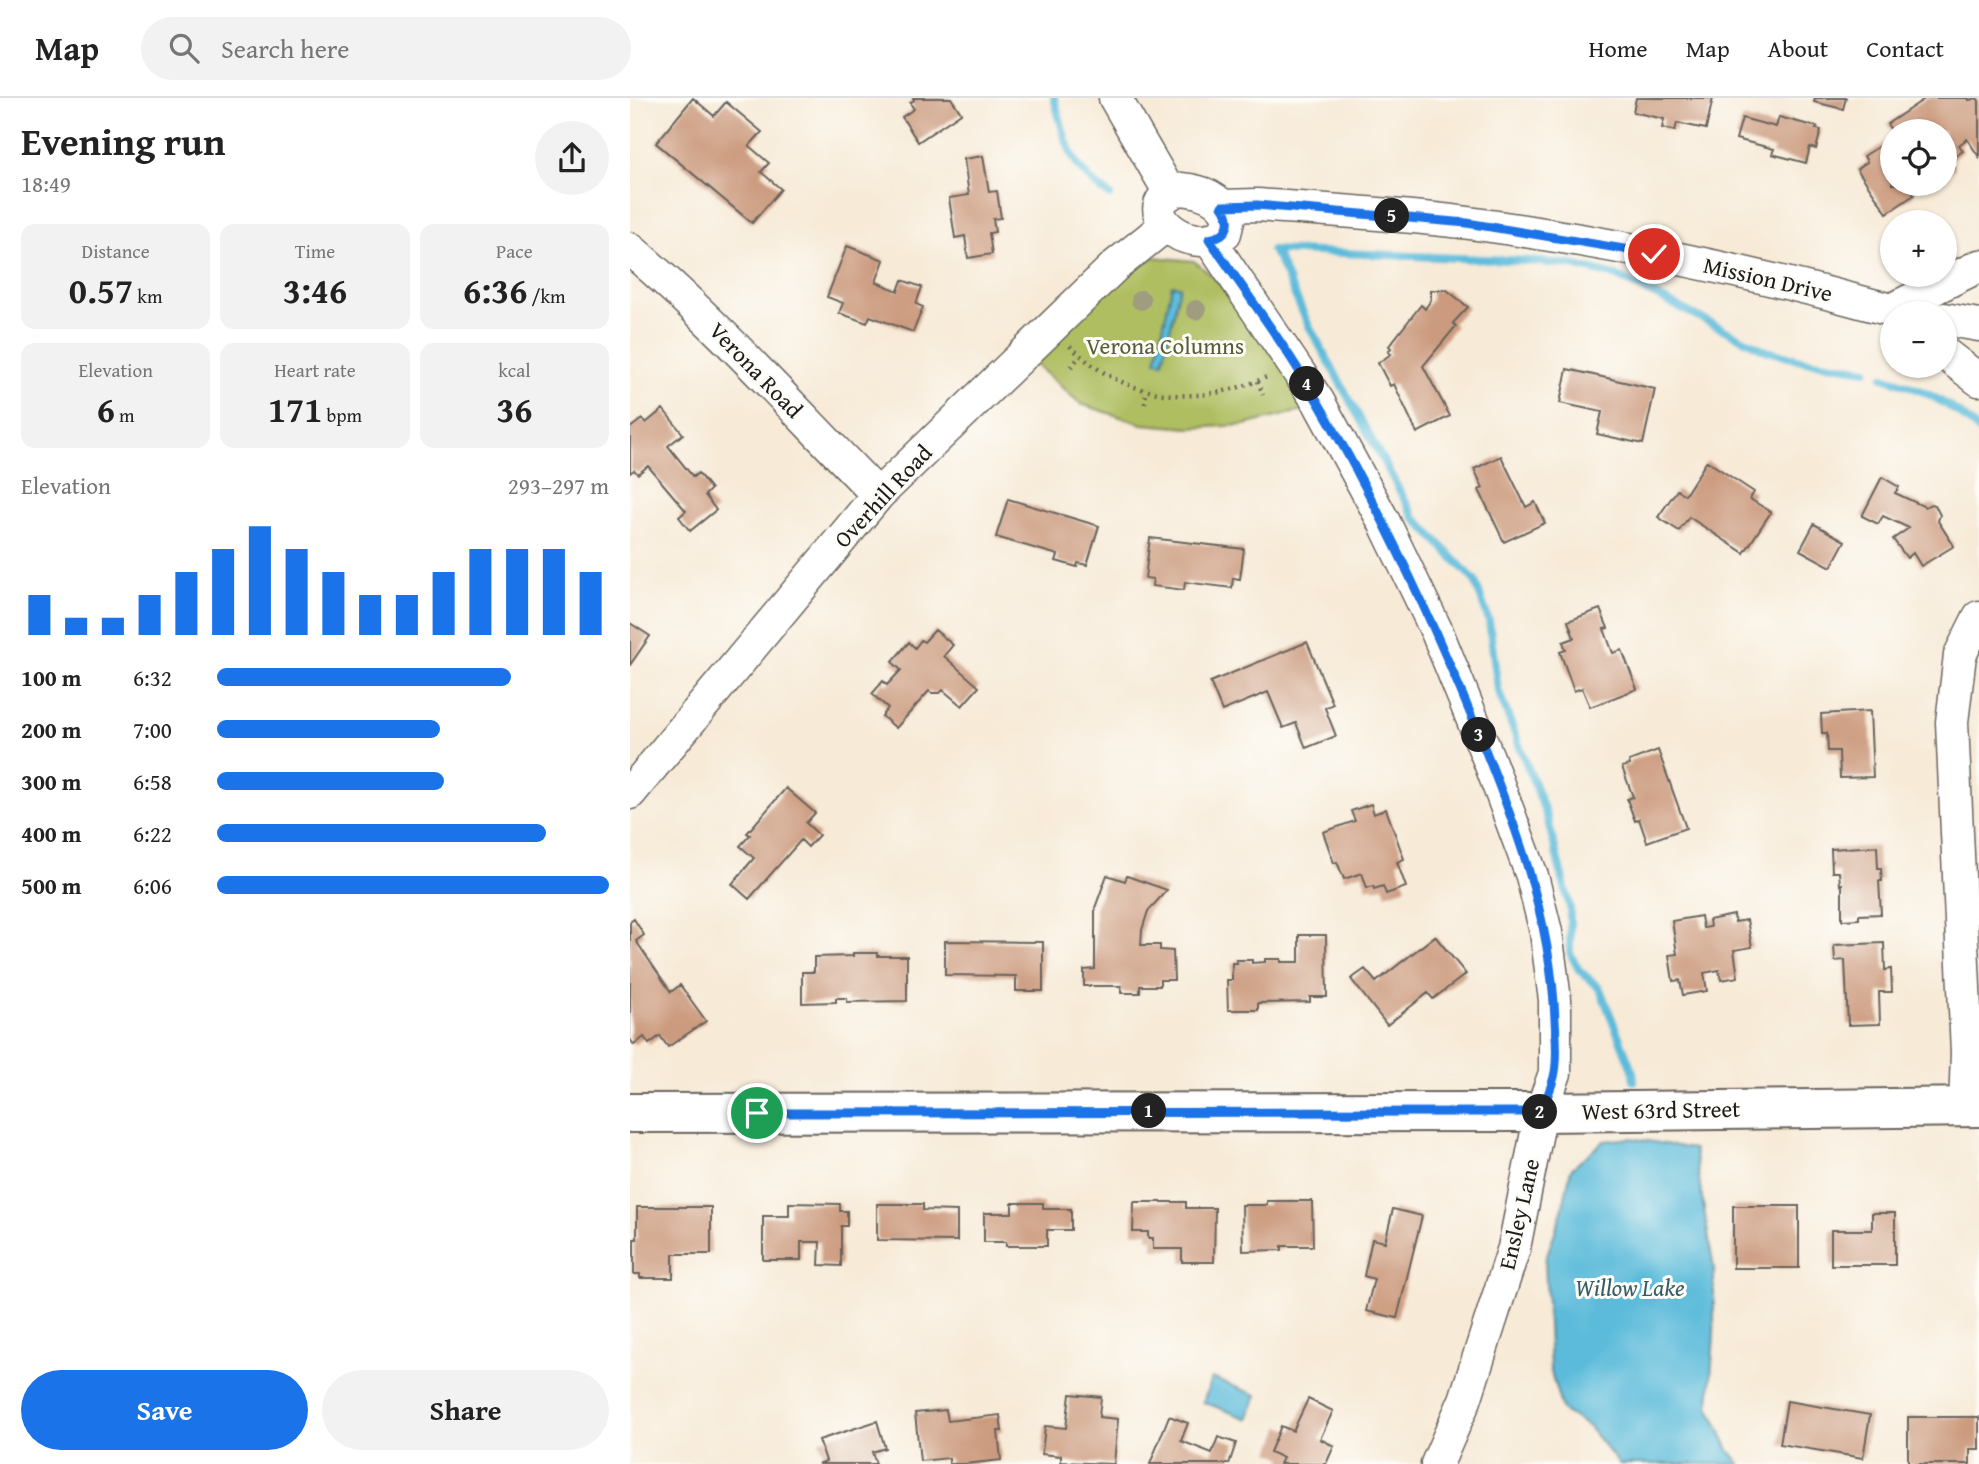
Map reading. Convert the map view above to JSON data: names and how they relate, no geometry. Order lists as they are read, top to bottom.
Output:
{
  "streets": {
    "main road": ["West 63rd Street"],
    "street": [
      "Mission Drive",
      "Verona Road",
      "Overhill Road",
      "Ensley Lane"
    ]
  },
  "crossings": [
    ["Mission Drive", "Overhill Road"],
    ["Mission Drive", "Ensley Lane"],
    ["Verona Road", "Overhill Road"],
    ["Overhill Road", "Ensley Lane"],
    ["West 63rd Street", "Ensley Lane"]
  ],
  "water": ["Willow Lake"],
  "parks": ["Verona Columns"],
  "page": {
    "header": "Map",
    "search": "Search here",
    "nav": [
      "Home",
      "Map",
      "About",
      "Contact"
    ],
    "heading": ["Evening run", "18:49"],
    "map_buttons": ["+", "−"],
    "pins": [
      "5",
      "4",
      "3",
      "1",
      "2"
    ],
    "stats": [
      ["Distance", "0.57 km"],
      ["Time", "3:46"],
      ["Pace", "6:36 /km"],
      ["Elevation", "6 m"],
      ["Heart rate", "171 bpm"],
      ["kcal", "36"]
    ],
    "chart": ["Elevation", "293–297 m"],
    "list": [
      {
        "name": "100 m",
        "note": "6:32"
      },
      {
        "name": "200 m",
        "note": "7:00"
      },
      {
        "name": "300 m",
        "note": "6:58"
      },
      {
        "name": "400 m",
        "note": "6:22"
      },
      {
        "name": "500 m",
        "note": "6:06"
      }
    ],
    "buttons": ["Save", "Share"]
  }
}
